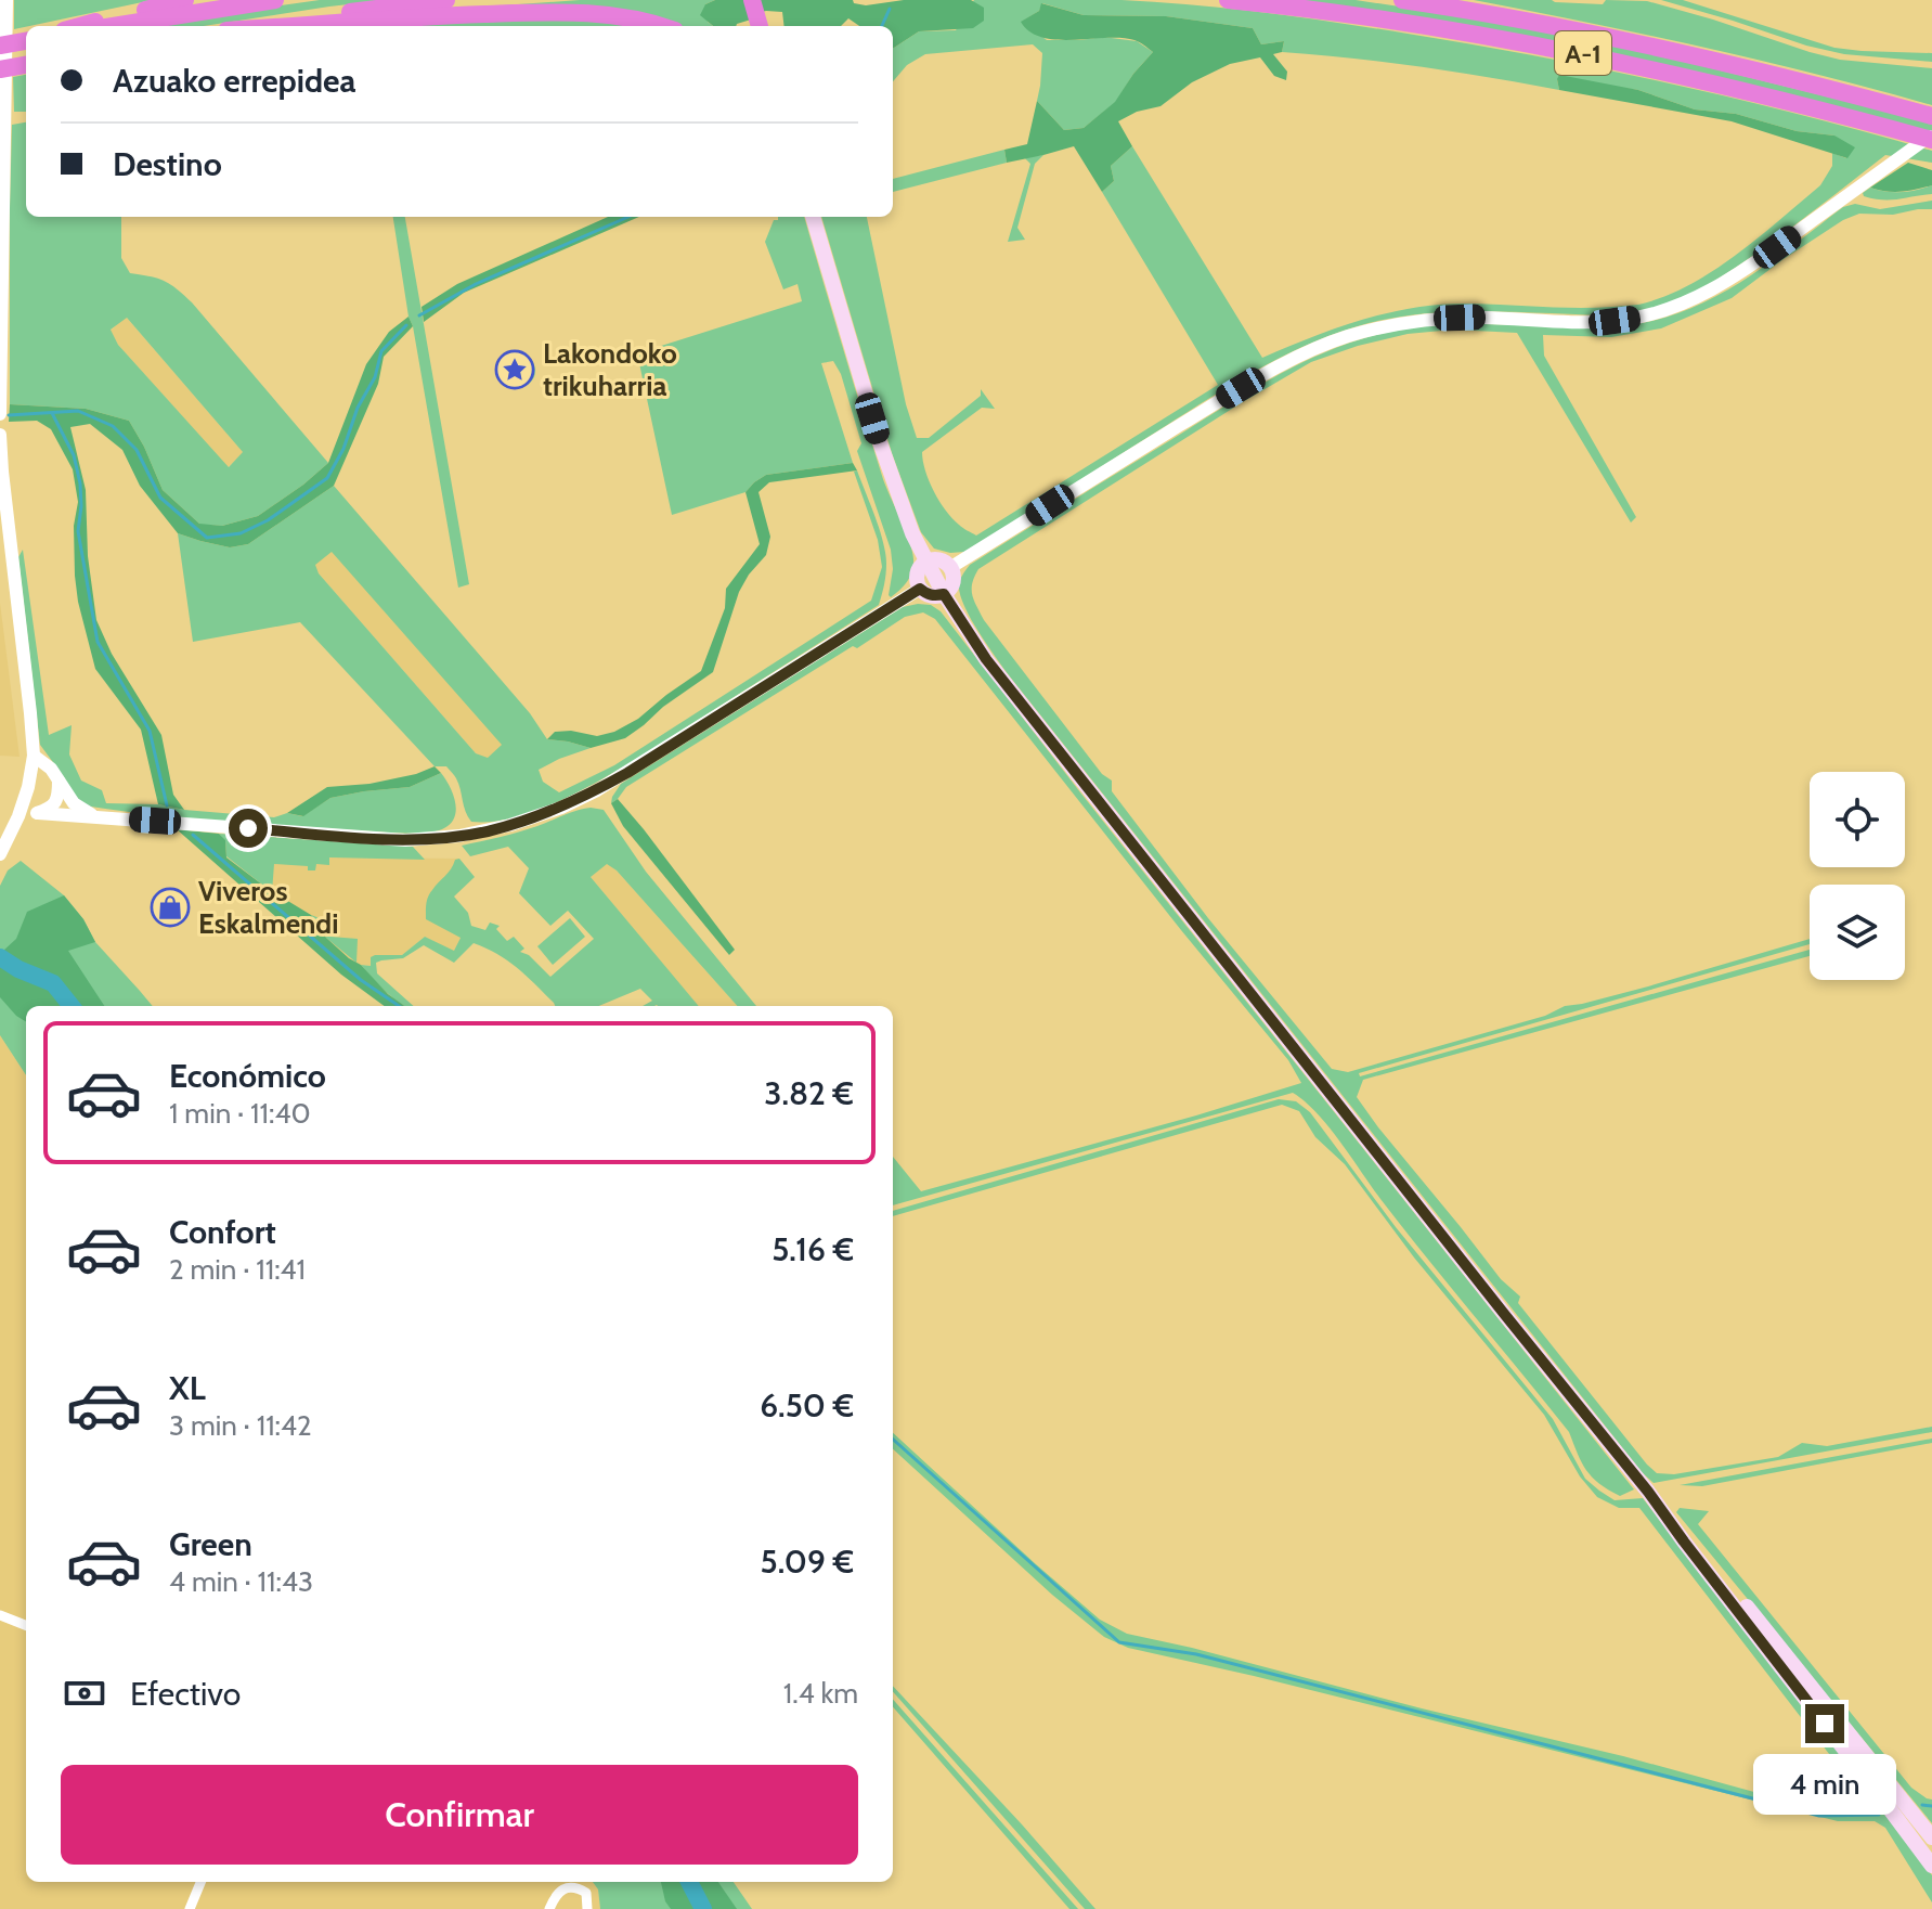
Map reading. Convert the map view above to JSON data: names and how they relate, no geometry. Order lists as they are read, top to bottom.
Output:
{
  "streets": {
    "highway": ["A-1"]
  },
  "places": {
    "place": ["Lakondoko trikuharria"],
    "shop": ["Viveros Eskalmendi"]
  },
  "page": {
    "banner": ["Azuako errepidea", "Destino"],
    "list": [
      {
        "name": "Económico",
        "note": "1 min · 11:40",
        "value": "3.82 €"
      },
      {
        "name": "Confort",
        "note": "2 min · 11:41",
        "value": "5.16 €"
      },
      {
        "name": "XL",
        "note": "3 min · 11:42",
        "value": "6.50 €"
      },
      {
        "name": "Green",
        "note": "4 min · 11:43",
        "value": "5.09 €"
      }
    ],
    "pay": ["Efectivo", "1.4 km"],
    "buttons": "Confirmar",
    "bubble": "4 min"
  }
}
